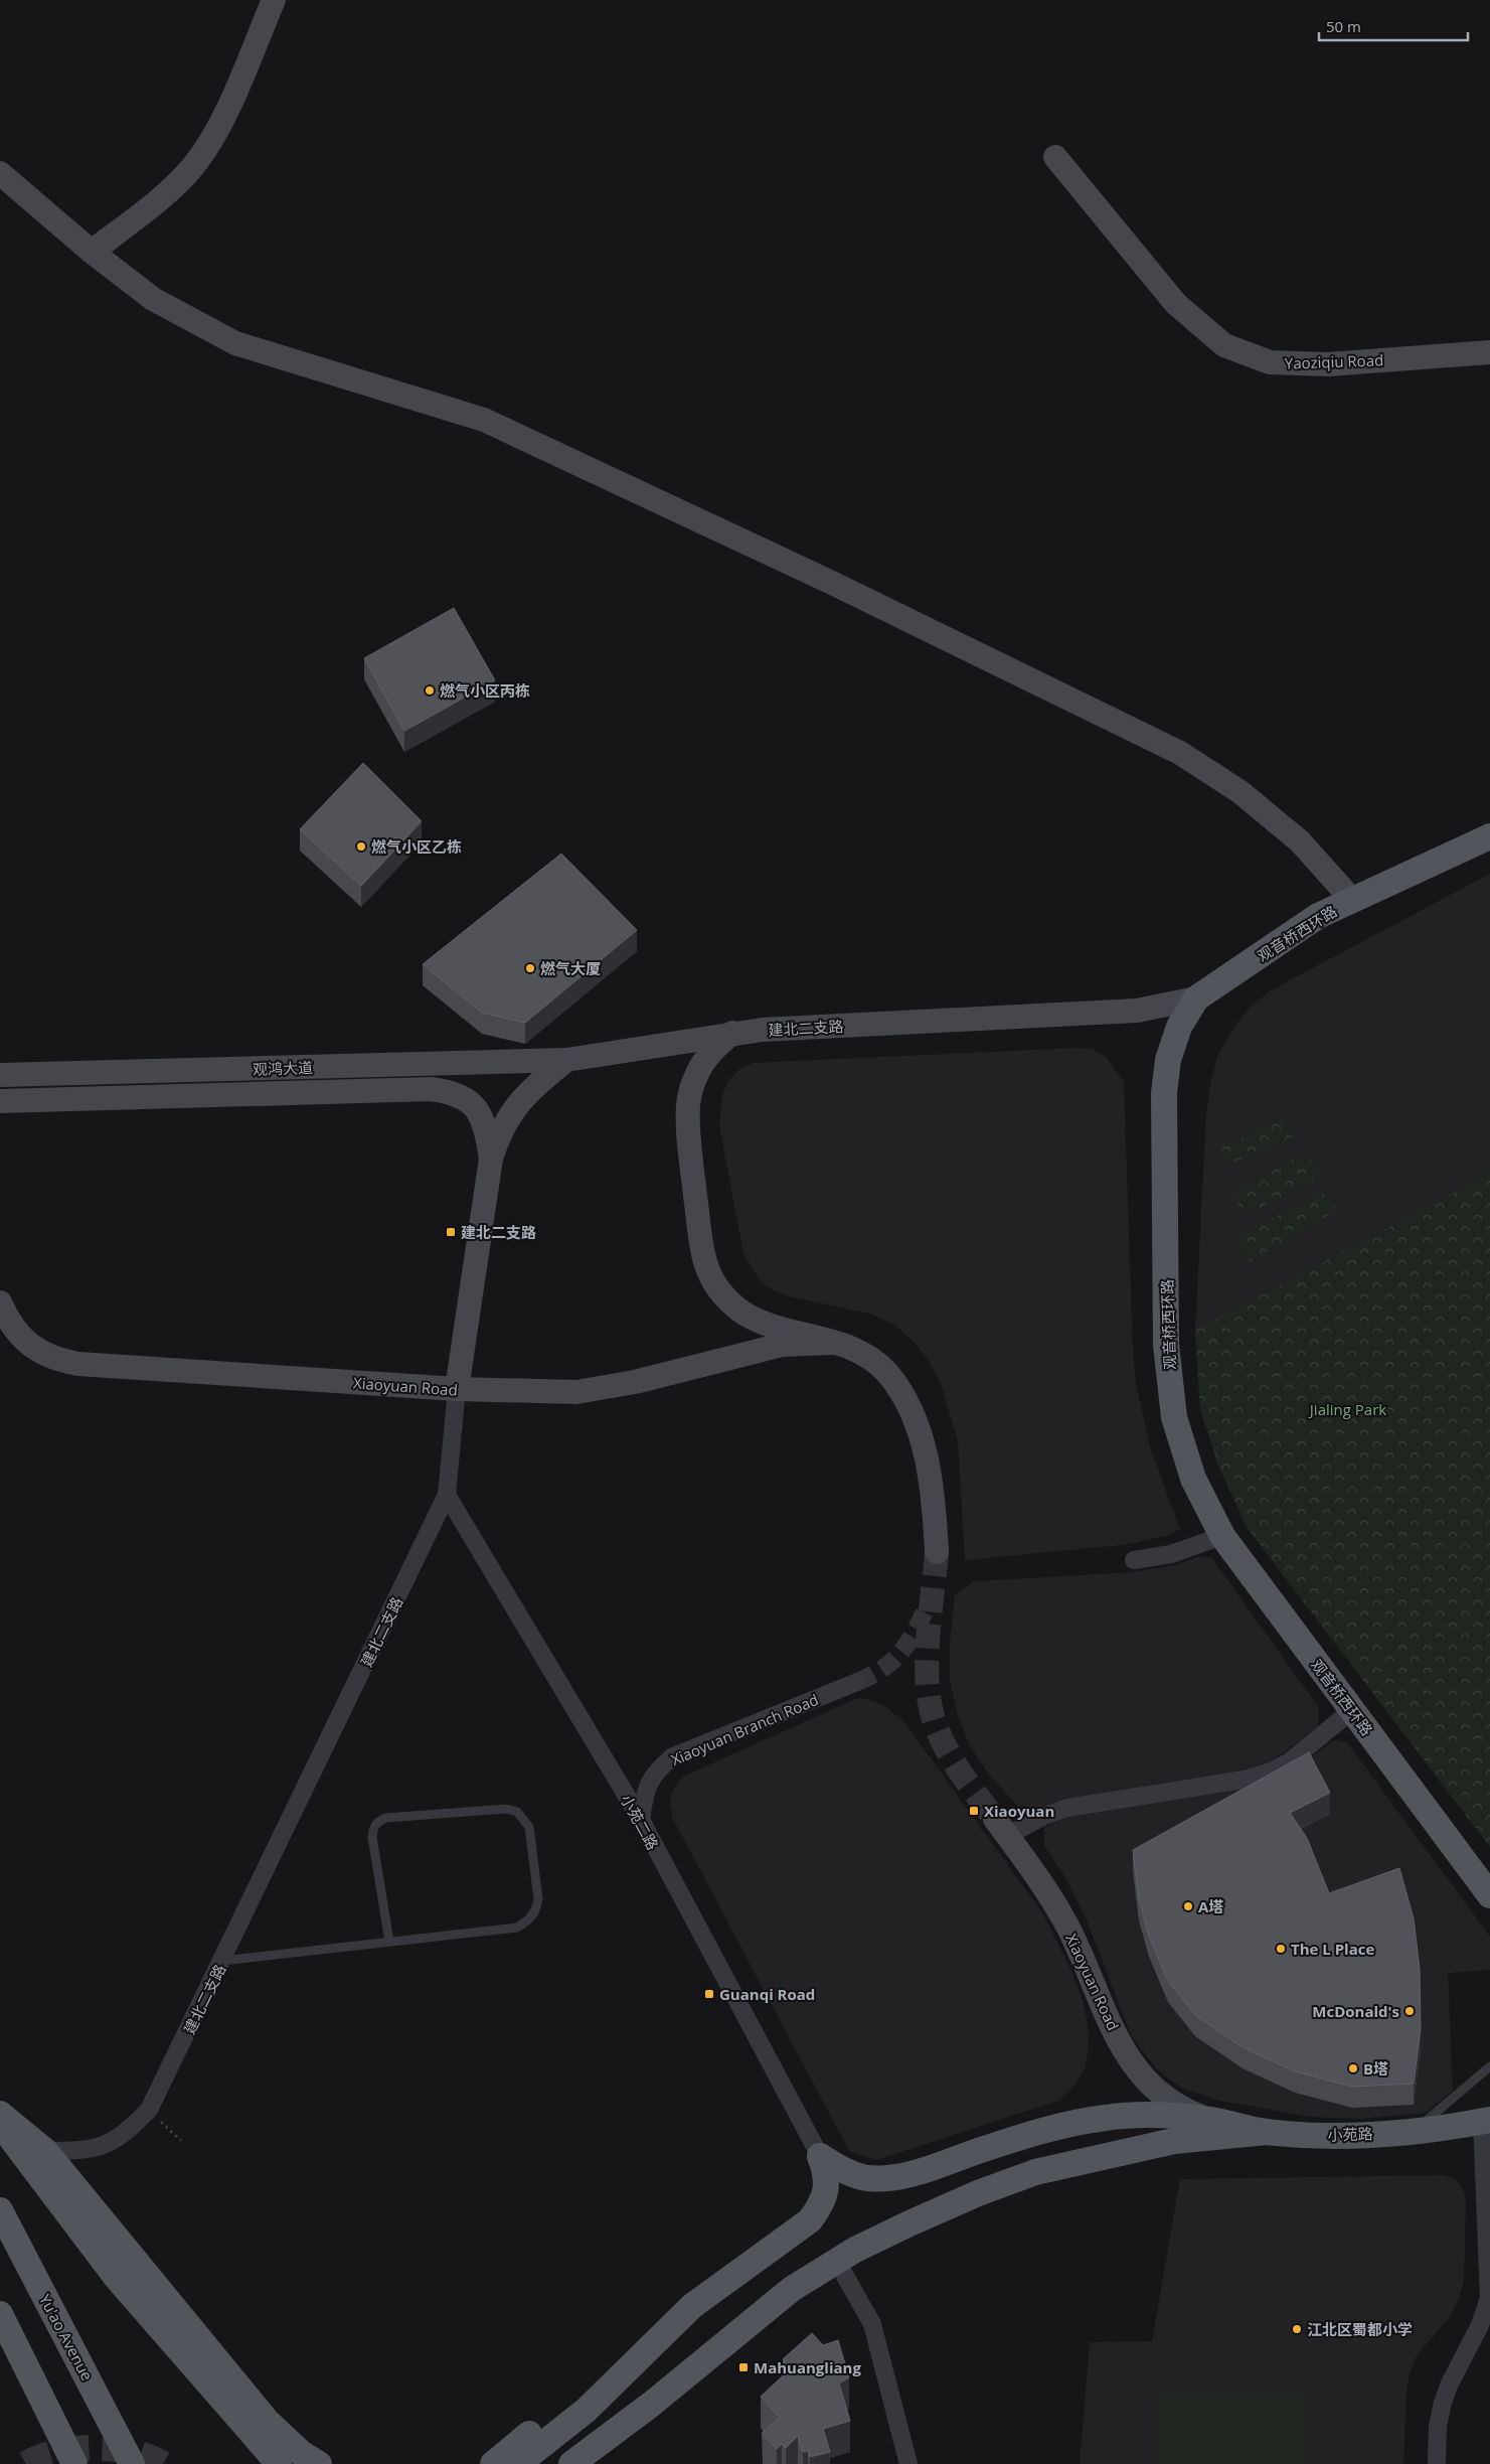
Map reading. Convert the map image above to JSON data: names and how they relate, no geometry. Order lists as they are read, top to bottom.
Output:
{
  "streets": {
    "main road": ["观音桥西环路", "小苑路", "Yu'ao Avenue"],
    "street": [
      "Yaoziqiu Road",
      "建北二支路",
      "观鸿大道",
      "Xiaoyuan Road",
      "Xiaoyuan Branch Road",
      "小苑二路"
    ]
  },
  "crossings": [
    ["观音桥西环路", "建北二支路"],
    ["建北二支路", "观鸿大道"],
    ["建北二支路", "Xiaoyuan Road"],
    ["建北二支路", "小苑二路"],
    ["Xiaoyuan Road", "小苑路"],
    ["Xiaoyuan Branch Road", "小苑二路"],
    ["小苑二路", "小苑路"]
  ],
  "parks": ["Jialing Park"],
  "places": {
    "other": [
      "燃气小区丙栋",
      "燃气小区乙栋",
      "燃气大厦",
      "A塔",
      "The L Place",
      "McDonald's",
      "B塔",
      "江北区蜀都小学"
    ],
    "transit": [
      "建北二支路",
      "Xiaoyuan",
      "Guanqi Road",
      "Mahuangliang"
    ]
  },
  "scale_bar": "50 m"
}
